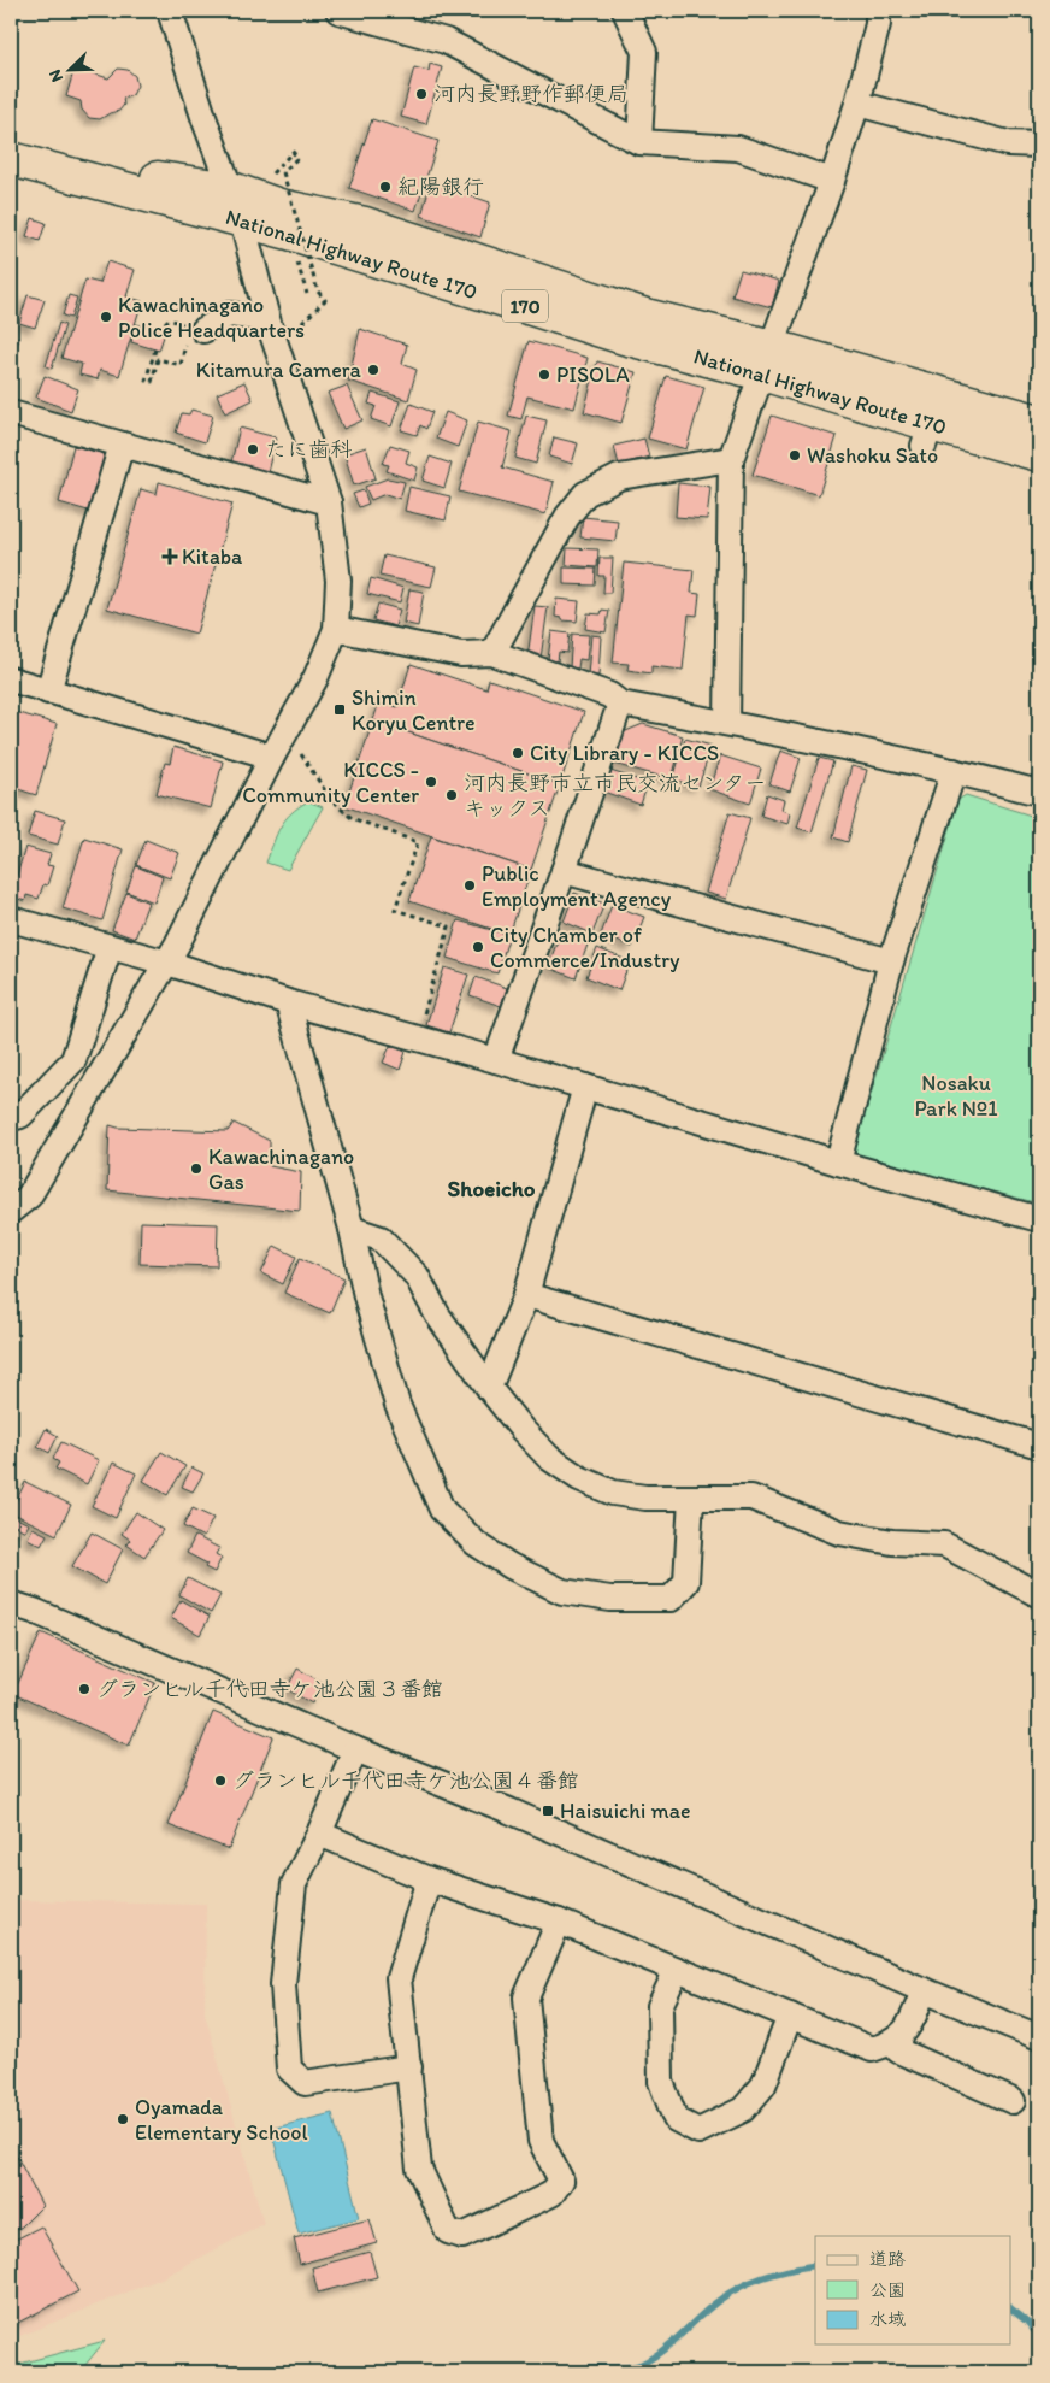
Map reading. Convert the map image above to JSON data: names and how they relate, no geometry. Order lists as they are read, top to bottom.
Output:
{
  "streets": {
    "highway": ["National Highway Route 170", "170"]
  },
  "districts": ["Shoeicho"],
  "parks": ["Nosaku Park №1"],
  "places": {
    "other": [
      "河内長野野作郵便局",
      "紀陽銀行",
      "Kawachinagano Police Headquarters",
      "Kitamura Camera",
      "PISOLA",
      "たに歯科",
      "Washoku Sato",
      "City Library - KICCS",
      "KICCS - Community Center",
      "河内長野市立市民交流センター キックス",
      "Public Employment Agency",
      "City Chamber of Commerce/Industry",
      "Kawachinagano Gas",
      "グランヒル千代田寺ケ池公園３番館",
      "グランヒル千代田寺ケ池公園４番館",
      "Oyamada Elementary School"
    ],
    "health": ["Kitaba"],
    "transit": ["Shimin Koryu Centre", "Haisuichi mae"]
  },
  "legend": ["道路", "公園", "水域"],
  "north": "bottom left"
}
